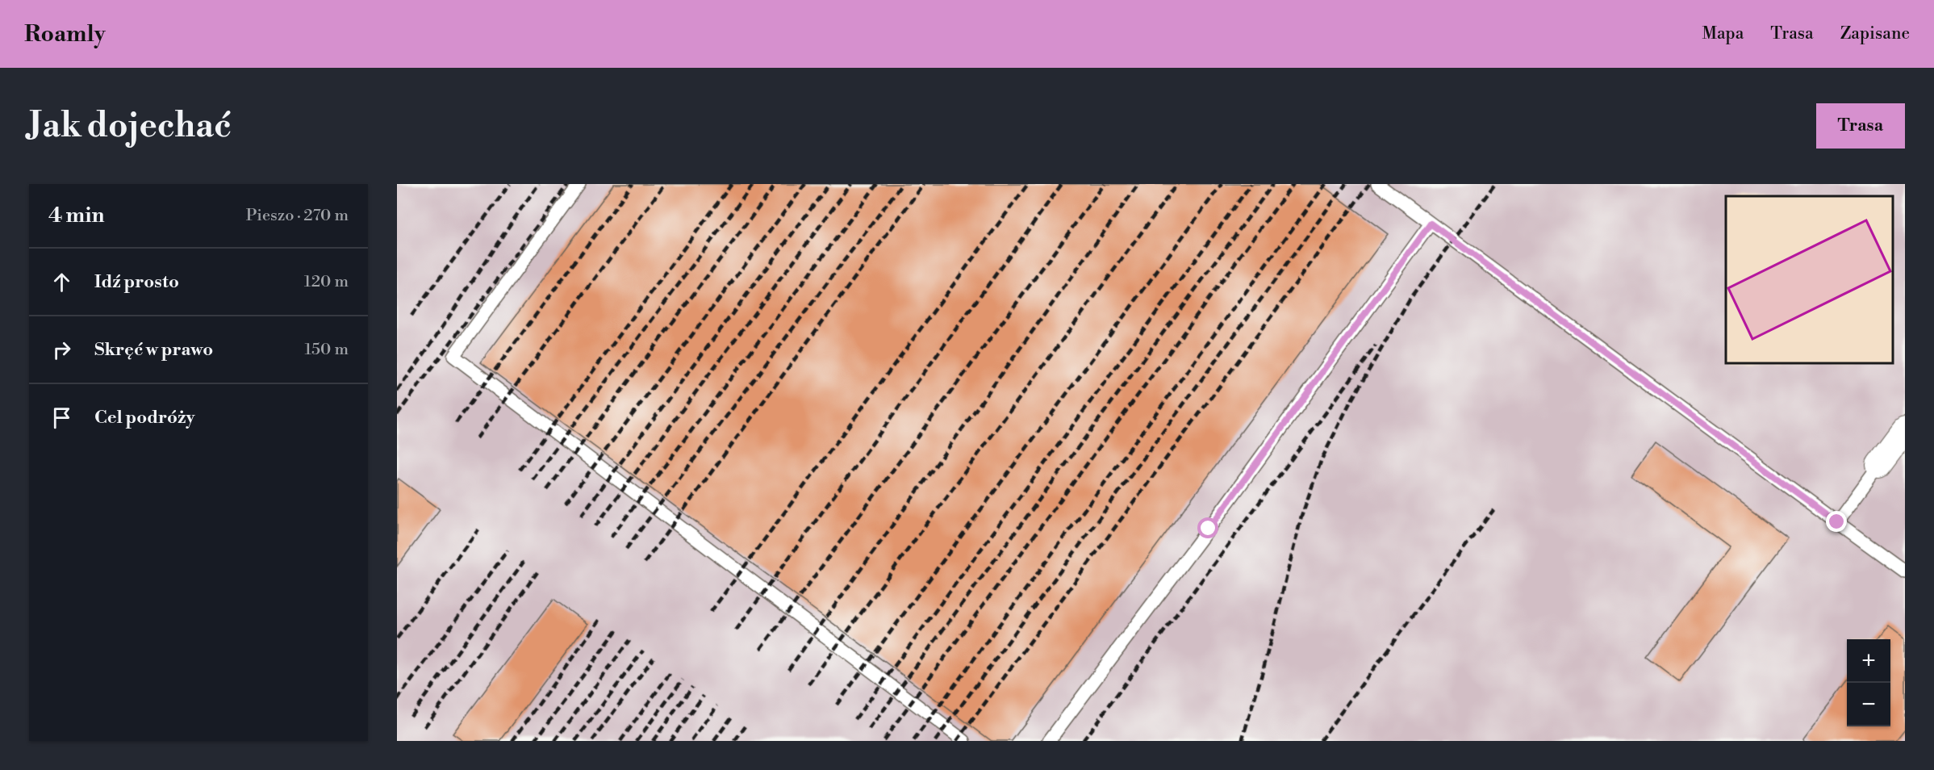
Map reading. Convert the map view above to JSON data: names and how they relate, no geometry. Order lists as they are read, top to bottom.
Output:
{
  "page": {
    "header": "Roamly",
    "nav": ["Mapa", "Trasa", "Zapisane"],
    "buttons": "Trasa",
    "title": "Jak dojechać",
    "heading": ["4 min", "Pieszo · 270 m"],
    "list": [
      ["Idź prosto", "120 m"],
      ["Skręć w prawo", "150 m"],
      "Cel podróży"
    ],
    "map_buttons": ["+", "−"]
  }
}
